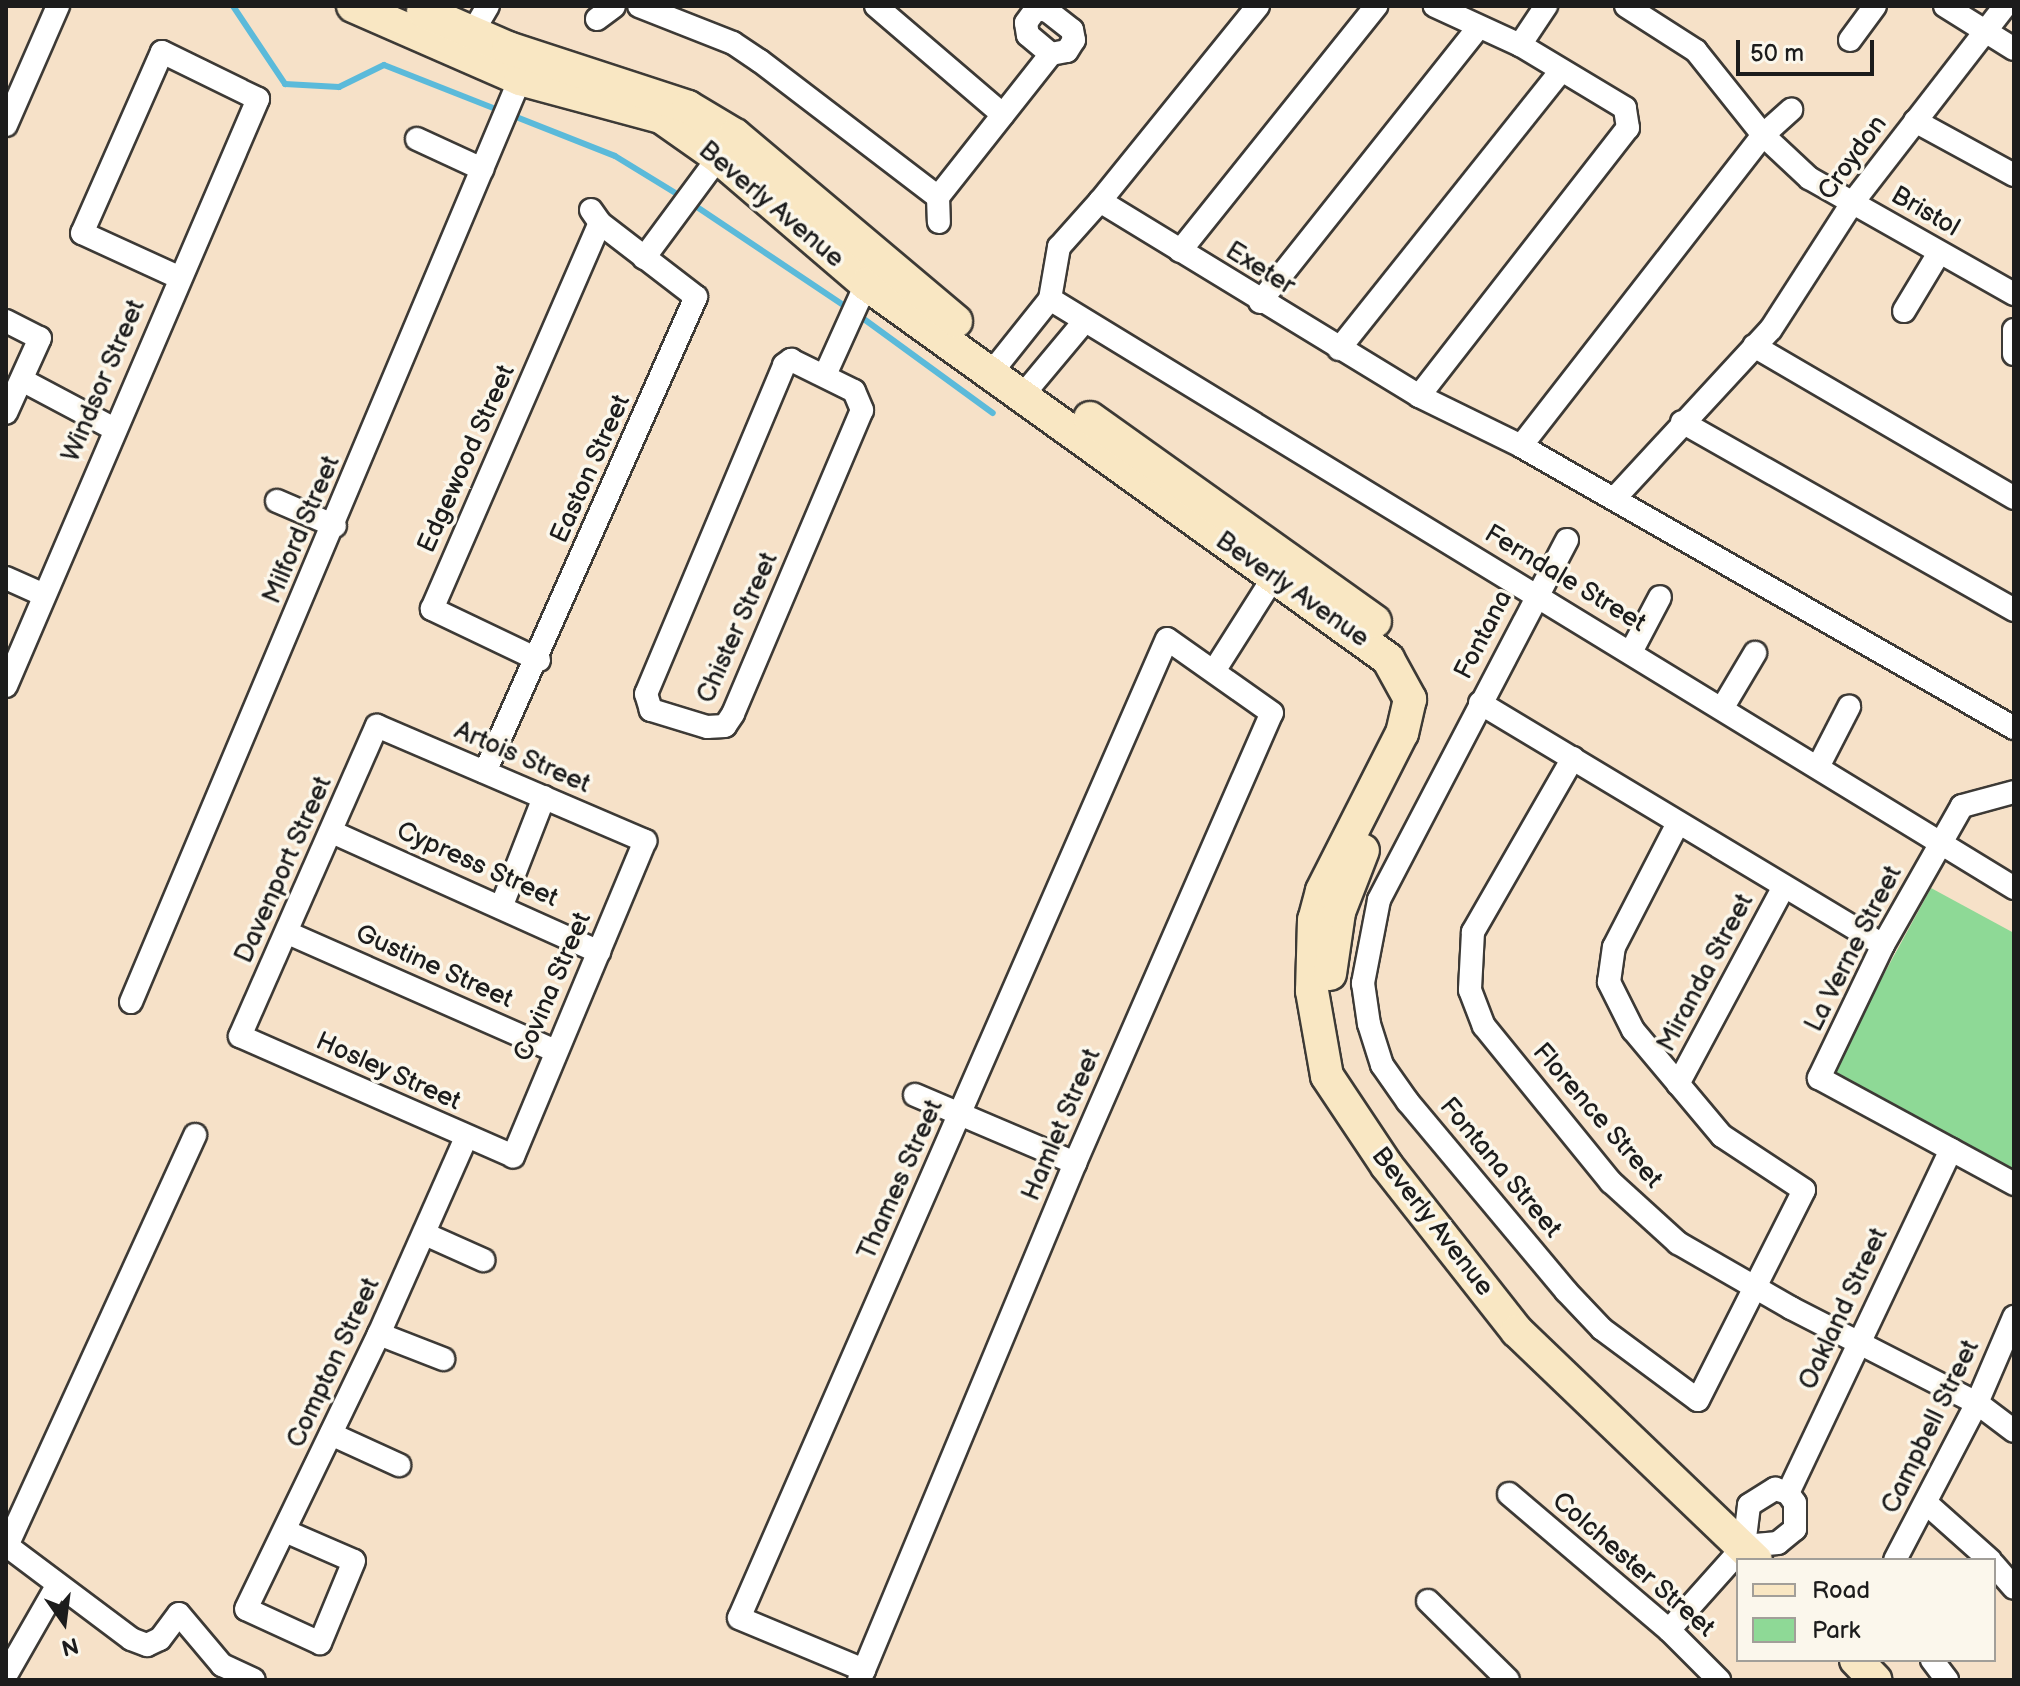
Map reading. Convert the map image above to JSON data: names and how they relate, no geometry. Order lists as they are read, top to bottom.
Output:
{
  "streets": {
    "street": [
      "Croydon",
      "Beverly Avenue",
      "Bristol",
      "Exeter",
      "Windsor Street",
      "Edgewood Street",
      "Easton Street",
      "Milford Street",
      "Ferndale Street",
      "Chister Street",
      "Fontana",
      "Artois Street",
      "Cypress Street",
      "Davenport Street",
      "La Verne Street",
      "Gustine Street",
      "Miranda Street",
      "Covina Street",
      "Hosley Street",
      "Florence Street",
      "Hamlet Street",
      "Fontana Street",
      "Thames Street",
      "Oakland Street",
      "Compton Street",
      "Campbell Street",
      "Colchester Street"
    ]
  },
  "crossings": [
    ["Croydon", "Bristol"],
    ["Croydon", "Exeter"],
    ["Beverly Avenue", "Milford Street"],
    ["Beverly Avenue", "Oakland Street"],
    ["Edgewood Street", "Easton Street"],
    ["Easton Street", "Artois Street"],
    ["Ferndale Street", "Fontana"],
    ["Ferndale Street", "La Verne Street"],
    ["Fontana", "Fontana Street"],
    ["Artois Street", "Davenport Street"],
    ["Artois Street", "Covina Street"],
    ["Cypress Street", "Davenport Street"],
    ["Cypress Street", "Covina Street"],
    ["Davenport Street", "Gustine Street"],
    ["Davenport Street", "Hosley Street"],
    ["La Verne Street", "Oakland Street"],
    ["Gustine Street", "Covina Street"],
    ["Miranda Street", "Fontana Street"],
    ["Covina Street", "Hosley Street"],
    ["Hosley Street", "Compton Street"],
    ["Florence Street", "Fontana Street"],
    ["Florence Street", "Oakland Street"],
    ["Florence Street", "Campbell Street"],
    ["Hamlet Street", "Thames Street"]
  ],
  "legend": ["Road", "Park"],
  "scale_bar": "50 m",
  "north": "bottom"
}
